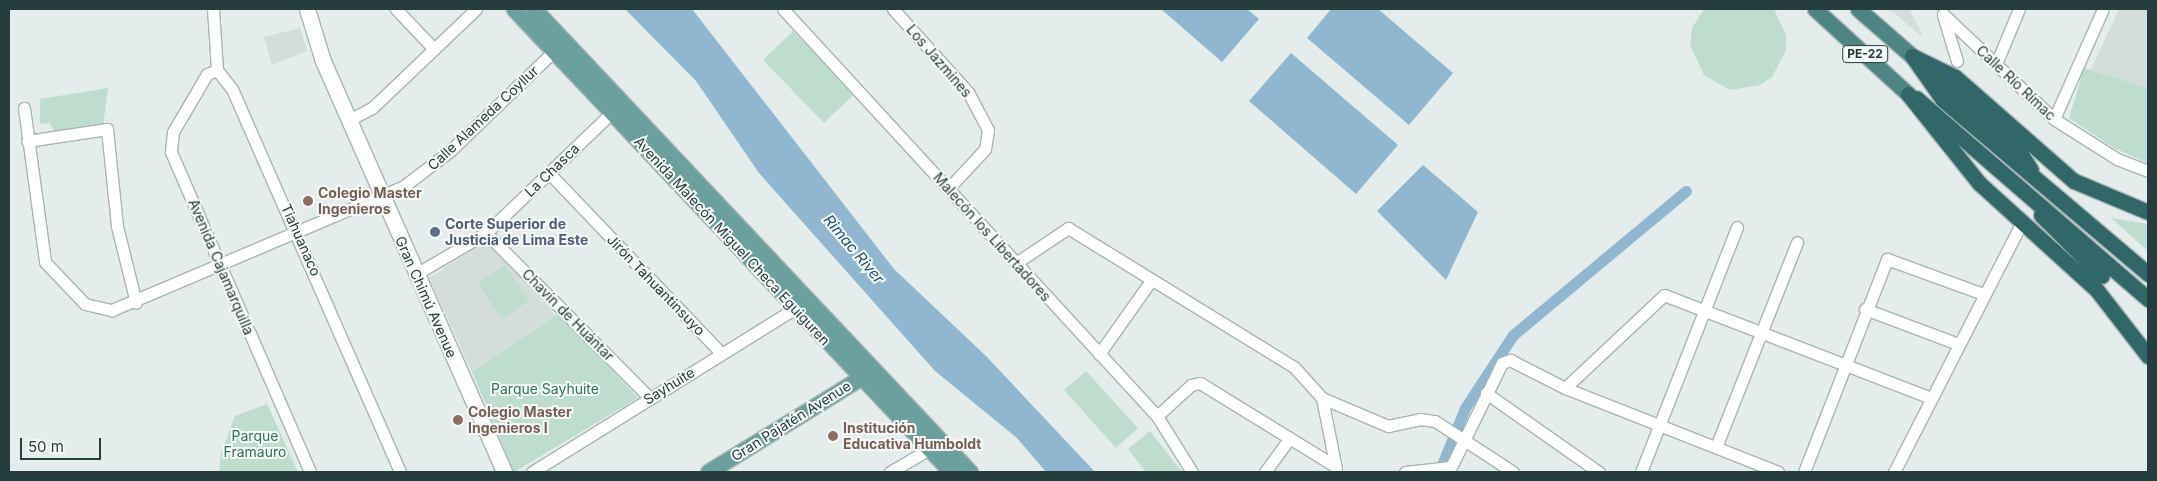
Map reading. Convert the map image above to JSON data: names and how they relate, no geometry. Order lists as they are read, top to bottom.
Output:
{
  "streets": {
    "highway": ["PE-22"],
    "main road": ["Avenida Malecón Miguel Checa Eguiguren", "Gran Pajatén Avenue"],
    "street": [
      "Los Jazmines",
      "Calle Río Rímac",
      "Calle Alameda Coyllur",
      "La Chasca",
      "Malecón los Libertadores",
      "Tiahuanaco",
      "Avenida Cajamarquilla",
      "Jirón Tahuantinsuyo",
      "Gran Chimú Avenue",
      "Chavín de Huántar",
      "Sayhuite"
    ]
  },
  "crossings": [
    ["Los Jazmines", "Malecón los Libertadores"],
    ["Calle Alameda Coyllur", "Tiahuanaco"],
    ["Calle Alameda Coyllur", "Avenida Malecón Miguel Checa Eguiguren"],
    ["Calle Alameda Coyllur", "Avenida Cajamarquilla"],
    ["Calle Alameda Coyllur", "Gran Chimú Avenue"],
    ["La Chasca", "Avenida Malecón Miguel Checa Eguiguren"],
    ["La Chasca", "Jirón Tahuantinsuyo"],
    ["La Chasca", "Gran Chimú Avenue"],
    ["La Chasca", "Chavín de Huántar"],
    ["Tiahuanaco", "Avenida Cajamarquilla"],
    ["Avenida Malecón Miguel Checa Eguiguren", "Sayhuite"],
    ["Avenida Malecón Miguel Checa Eguiguren", "Gran Pajatén Avenue"],
    ["Jirón Tahuantinsuyo", "Sayhuite"],
    ["Chavín de Huántar", "Sayhuite"]
  ],
  "water": ["Rimac River"],
  "parks": ["Parque Sayhuite", "Parque Framauro"],
  "places": [
    "Colegio Master Ingenieros",
    "Corte Superior de Justicia de Lima Este",
    "Colegio Master Ingenieros I",
    "Institución Educativa Humboldt"
  ],
  "scale_bar": "50 m"
}
